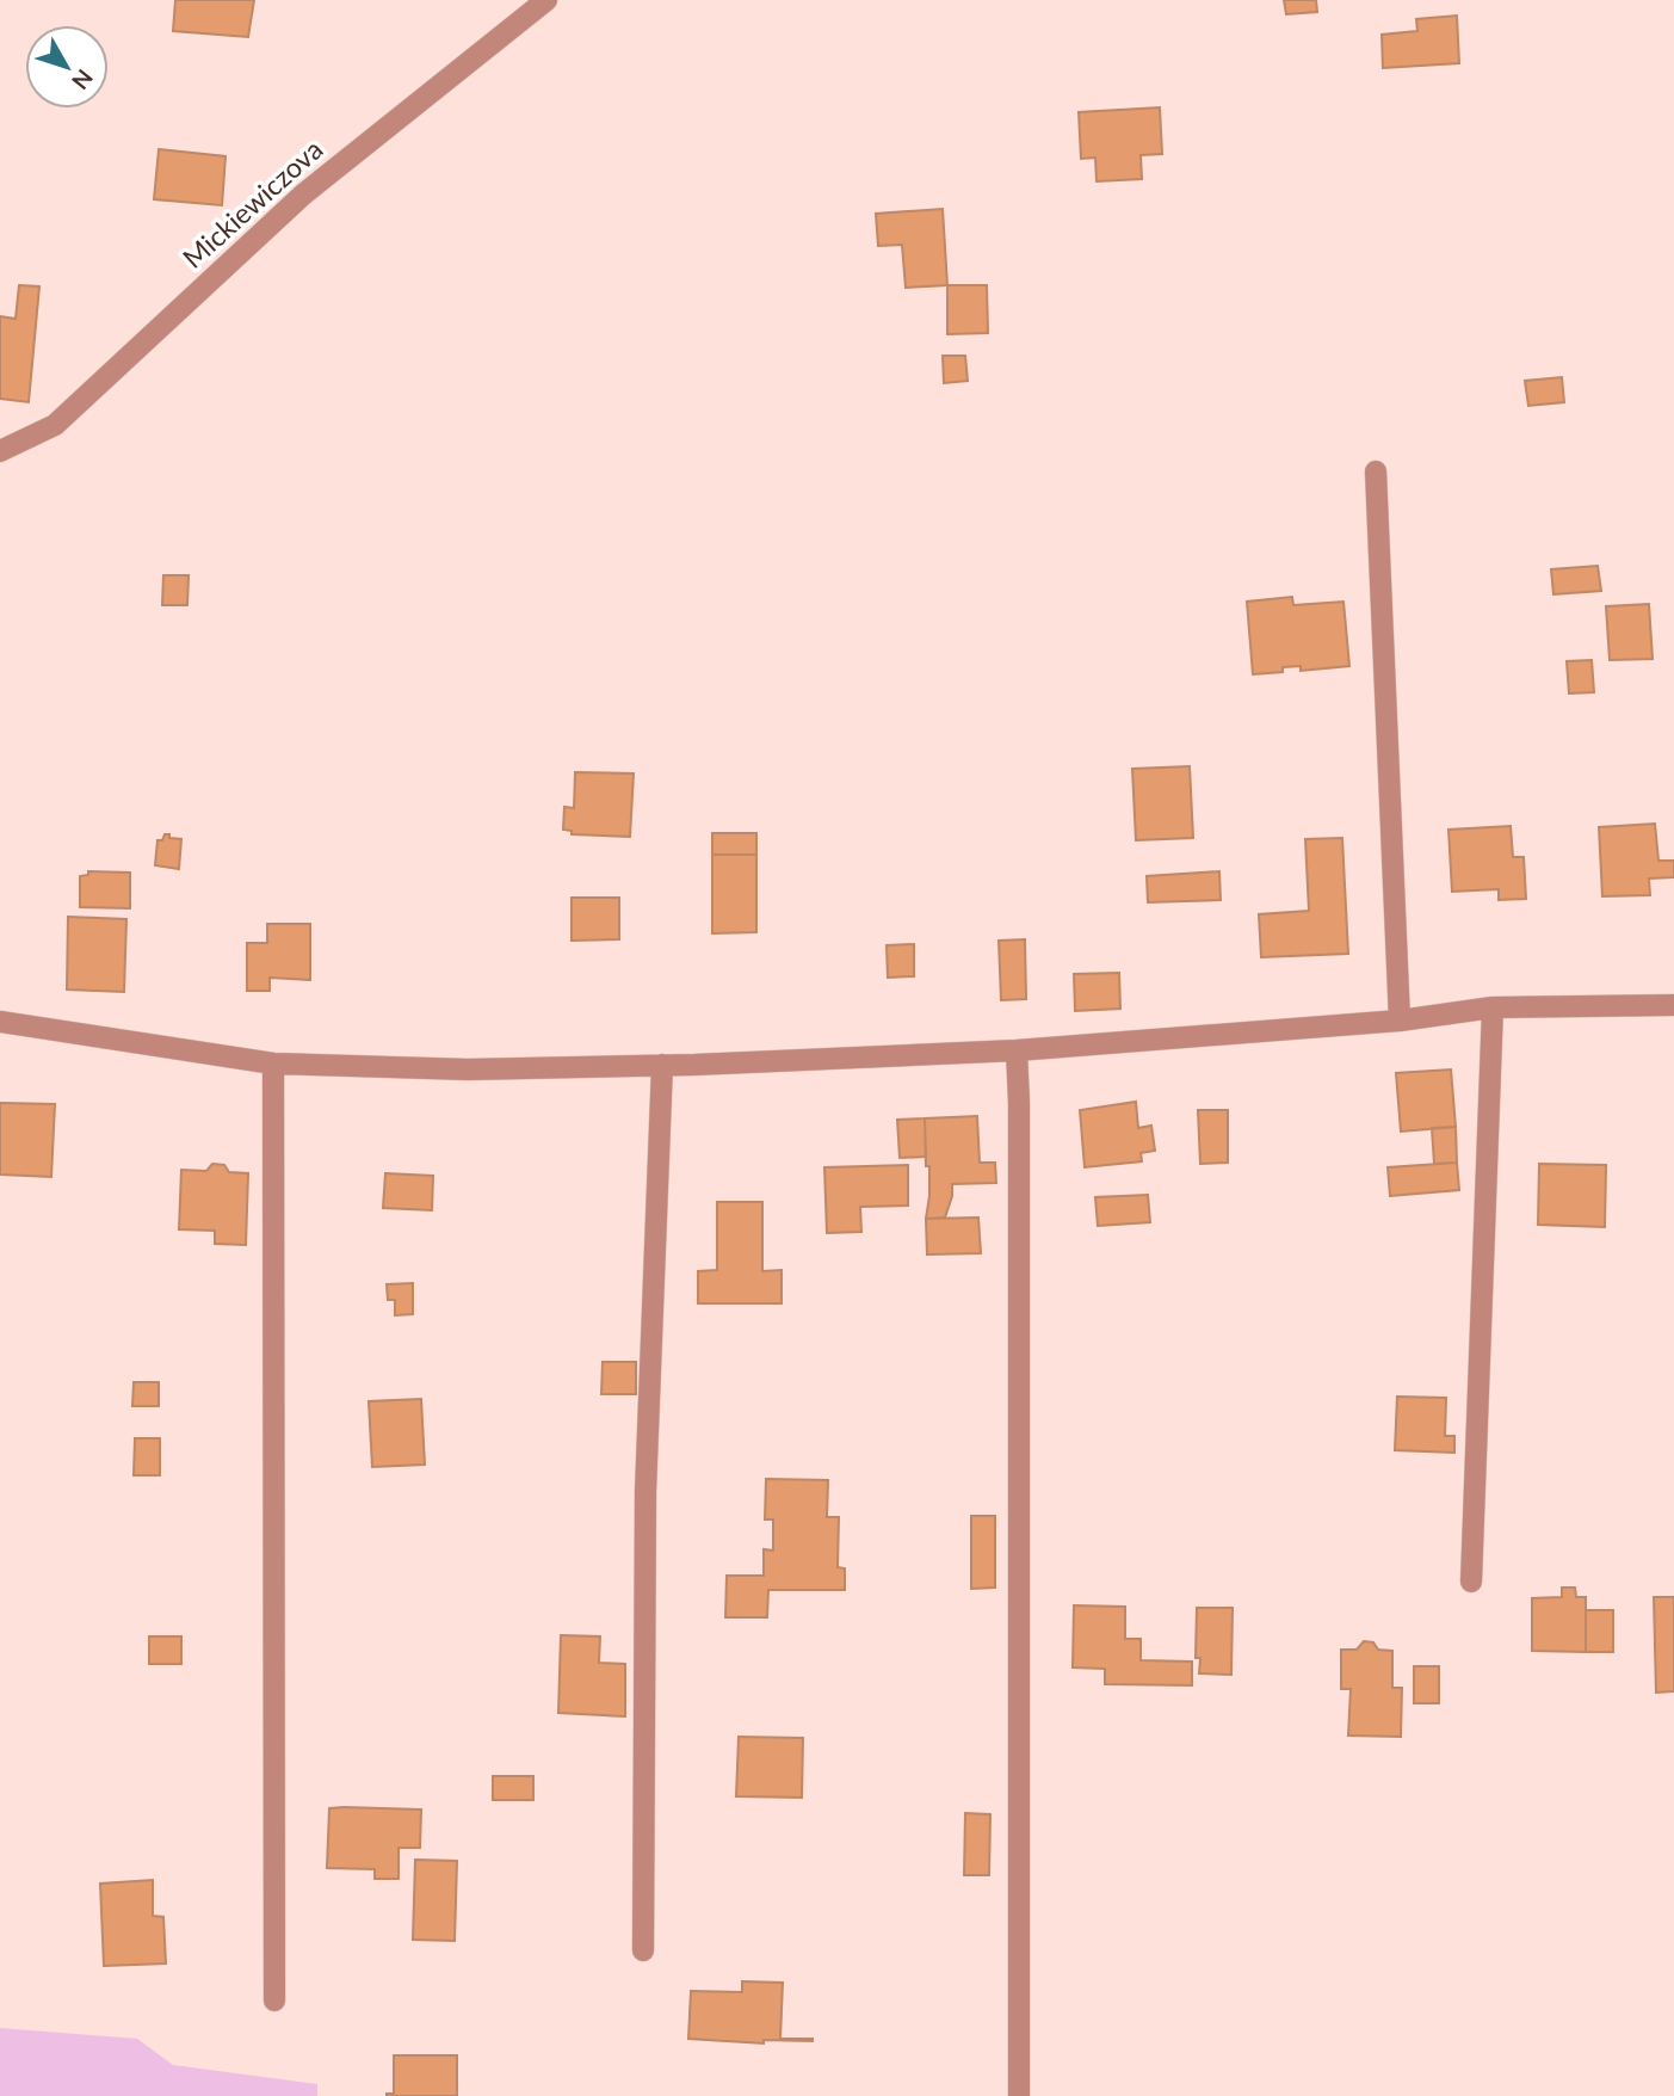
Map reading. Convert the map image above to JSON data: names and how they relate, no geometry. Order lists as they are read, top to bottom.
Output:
{
  "streets": {
    "street": ["Mickiewiczova"]
  },
  "north": "bottom right"
}
